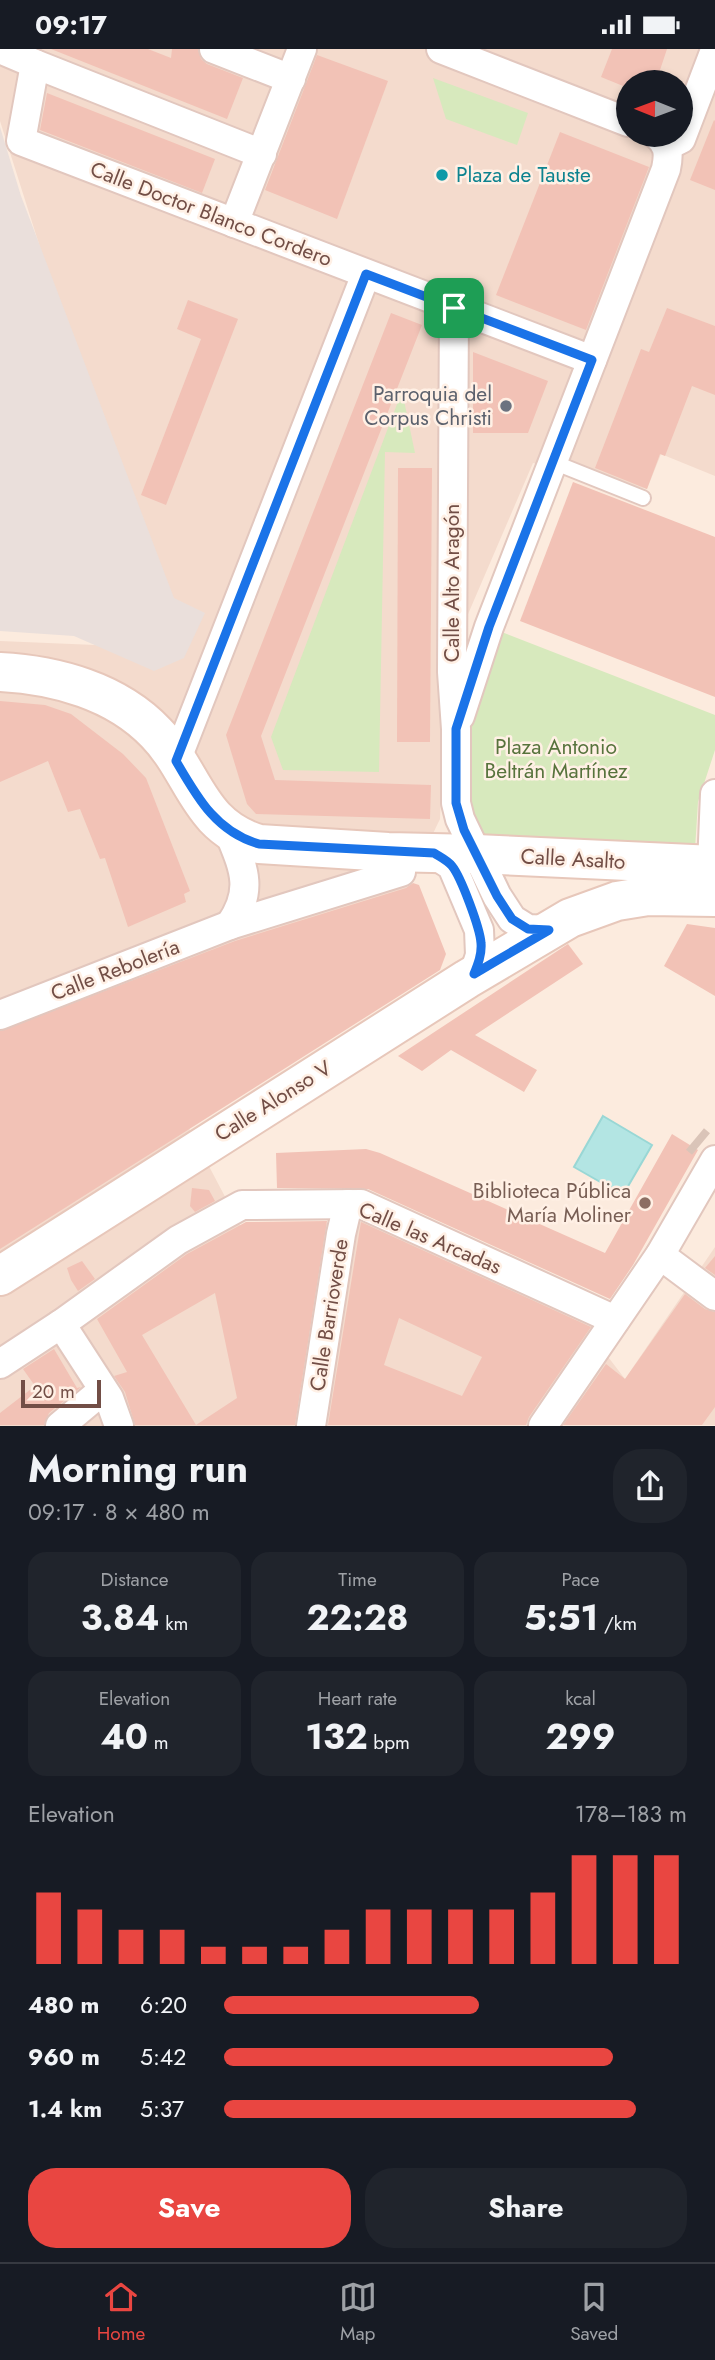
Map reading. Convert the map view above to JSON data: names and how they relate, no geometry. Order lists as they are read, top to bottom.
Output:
{
  "streets": {
    "main road": ["Calle Asalto", "Calle Alonso V"],
    "street": [
      "Calle Doctor Blanco Cordero",
      "Calle Alto Aragón",
      "Calle Rebolería",
      "Calle las Arcadas",
      "Calle Barrioverde"
    ]
  },
  "crossings": [
    ["Calle Doctor Blanco Cordero", "Calle Alto Aragón"],
    ["Calle Alto Aragón", "Calle Asalto"],
    ["Calle Alto Aragón", "Calle Alonso V"],
    ["Calle Asalto", "Calle Alonso V"],
    ["Calle las Arcadas", "Calle Barrioverde"]
  ],
  "parks": ["Plaza Antonio Beltrán Martínez"],
  "places": ["Plaza de Tauste", "Parroquia del Corpus Christi", "Biblioteca Pública María Moliner"],
  "scale_bar": "20 m",
  "north": "left",
  "page": {
    "status": "09:17",
    "scale": "20 m",
    "heading": ["Morning run", "09:17 · 8 × 480 m"],
    "stats": [
      ["Distance", "3.84 km"],
      ["Time", "22:28"],
      ["Pace", "5:51 /km"],
      ["Elevation", "40 m"],
      ["Heart rate", "132 bpm"],
      ["kcal", "299"]
    ],
    "chart": ["Elevation", "178–183 m"],
    "list": [
      {
        "name": "480 m",
        "note": "6:20"
      },
      {
        "name": "960 m",
        "note": "5:42"
      },
      {
        "name": "1.4 km",
        "note": "5:37"
      }
    ],
    "buttons": ["Save", "Share"],
    "tabs": ["Home", "Map", "Saved"]
  }
}
